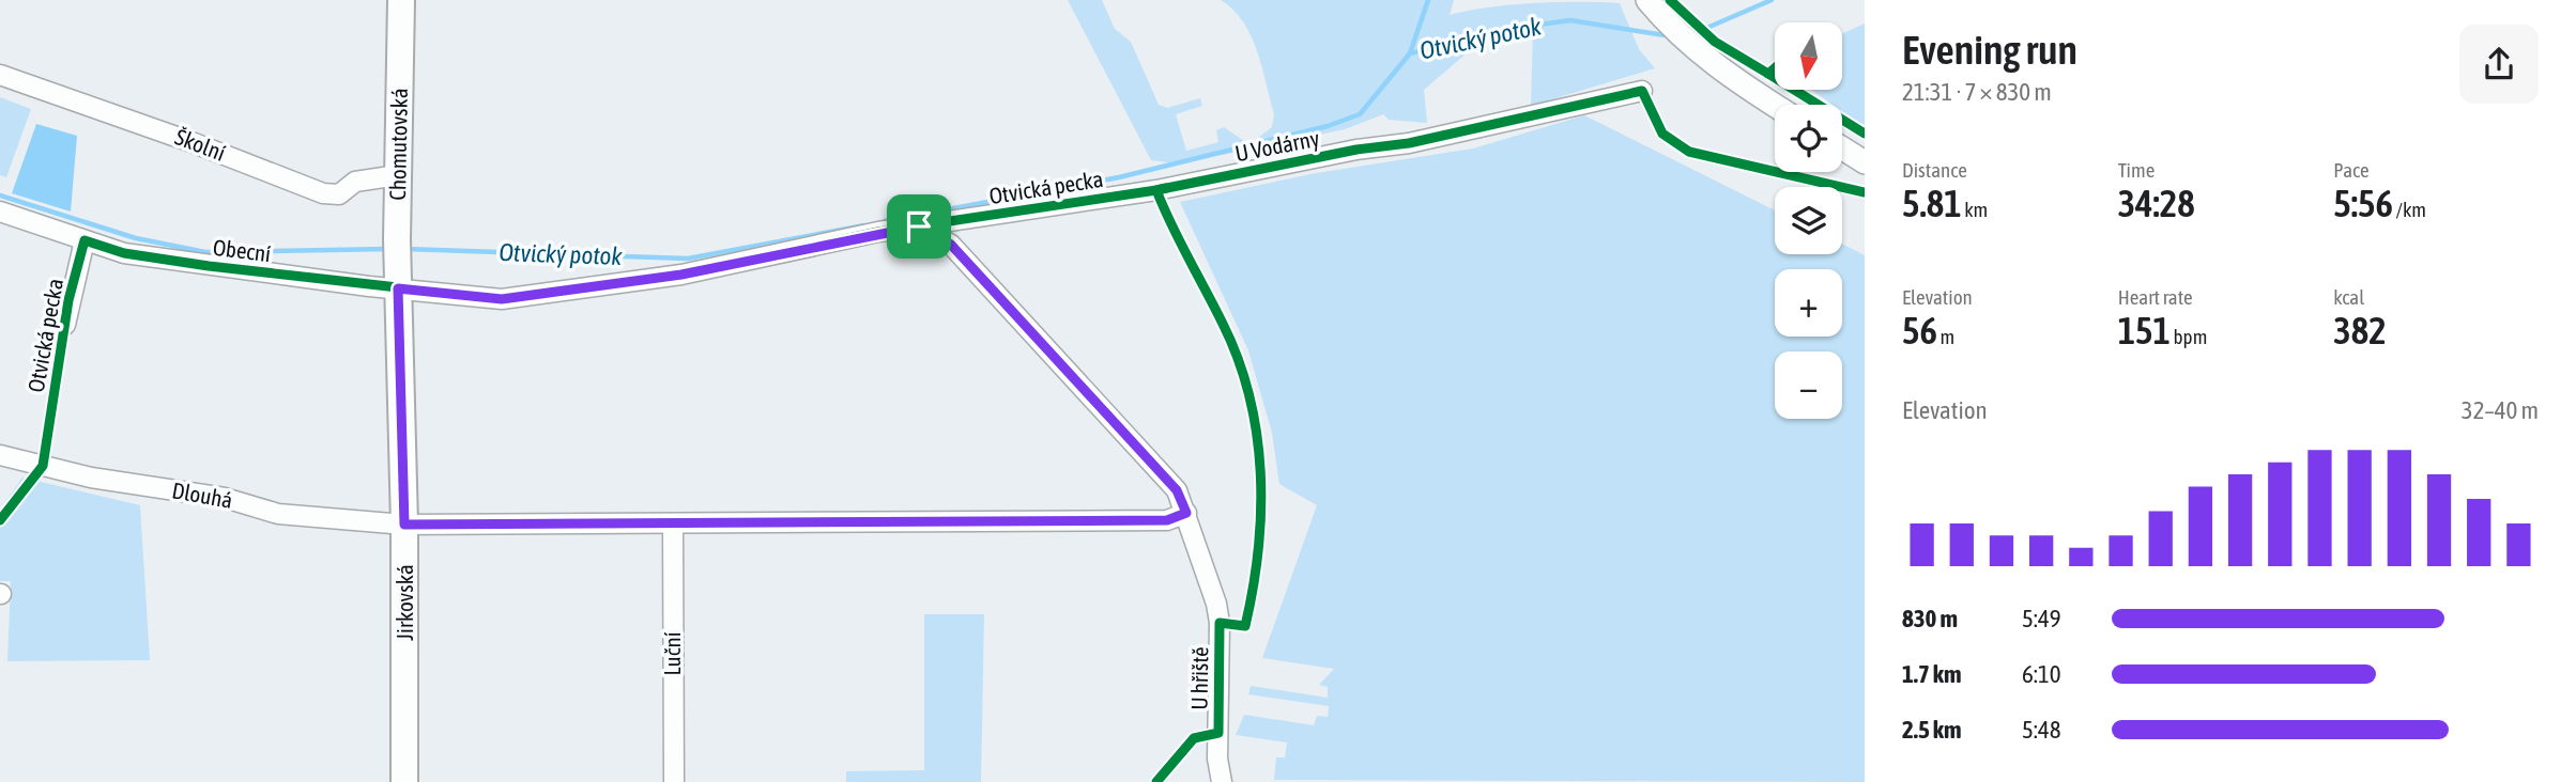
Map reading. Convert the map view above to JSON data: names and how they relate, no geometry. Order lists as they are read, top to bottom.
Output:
{
  "streets": {
    "main road": ["Chomutovská", "Jirkovská"],
    "street": [
      "Školní",
      "U Vodárny",
      "Obecní",
      "Dlouhá",
      "Luční",
      "U hřiště"
    ],
    "cycle path": ["Otvická pecka"]
  },
  "crossings": [
    ["Chomutovská", "Školní"],
    ["Chomutovská", "U Vodárny"],
    ["Chomutovská", "Obecní"],
    ["Chomutovská", "Jirkovská"],
    ["U Vodárny", "Obecní"],
    ["U Vodárny", "Jirkovská"],
    ["U Vodárny", "U hřiště"],
    ["Obecní", "Jirkovská"],
    ["Dlouhá", "Jirkovská"],
    ["Dlouhá", "Luční"],
    ["Dlouhá", "U hřiště"]
  ],
  "water": ["Otvický potok"],
  "north": "bottom",
  "page": {
    "heading": ["Evening run", "21:31 · 7 × 830 m"],
    "map_buttons": ["+", "−"],
    "stats": [
      ["Distance", "5.81 km"],
      ["Time", "34:28"],
      ["Pace", "5:56 /km"],
      ["Elevation", "56 m"],
      ["Heart rate", "151 bpm"],
      ["kcal", "382"]
    ],
    "chart": ["Elevation", "32–40 m"],
    "list": [
      {
        "name": "830 m",
        "note": "5:49"
      },
      {
        "name": "1.7 km",
        "note": "6:10"
      },
      {
        "name": "2.5 km",
        "note": "5:48"
      }
    ]
  }
}
